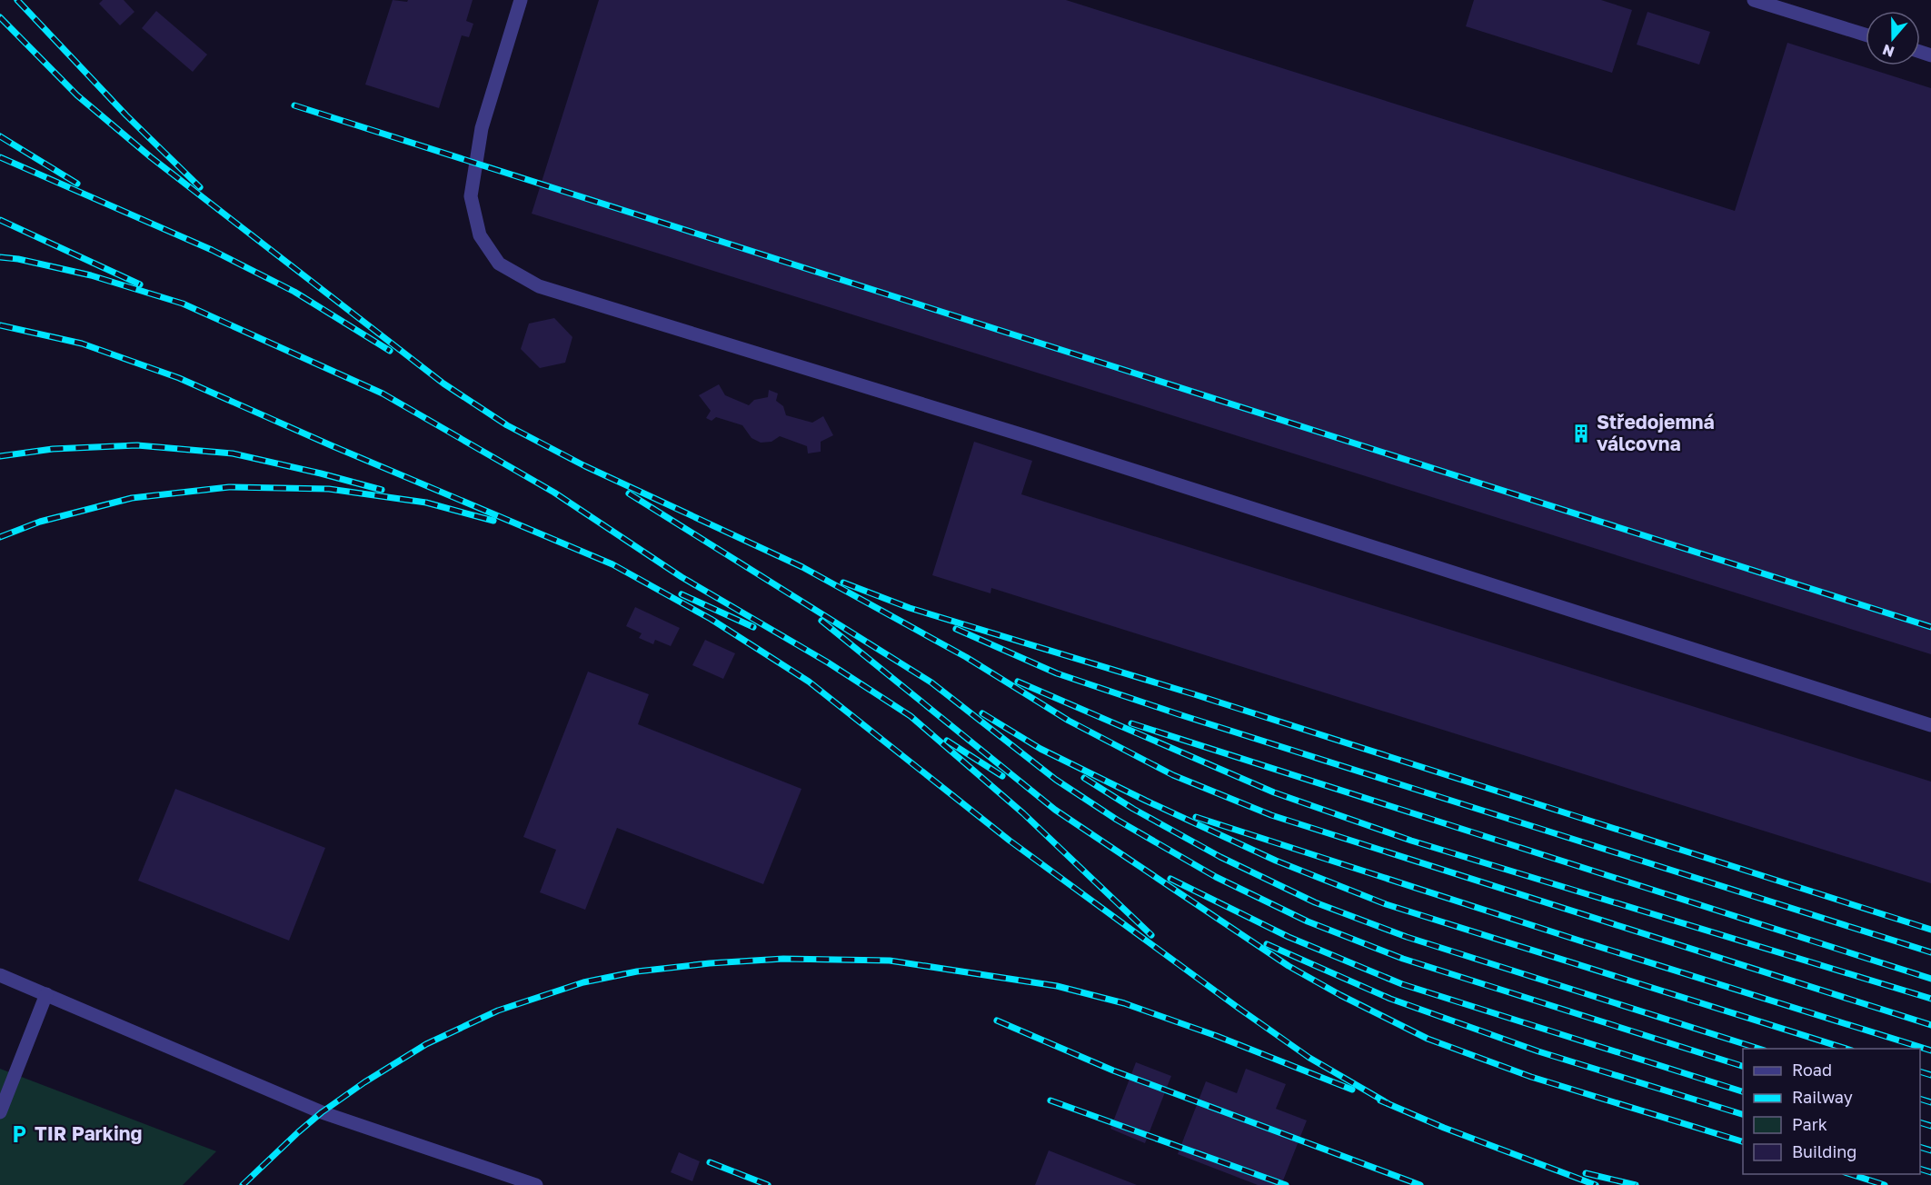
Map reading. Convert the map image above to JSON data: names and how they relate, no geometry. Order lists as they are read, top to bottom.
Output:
{
  "places": {
    "building": ["Středojemná válcovna"],
    "parking": ["TIR Parking"]
  },
  "legend": [
    "Road",
    "Railway",
    "Park",
    "Building"
  ],
  "north": "bottom"
}
